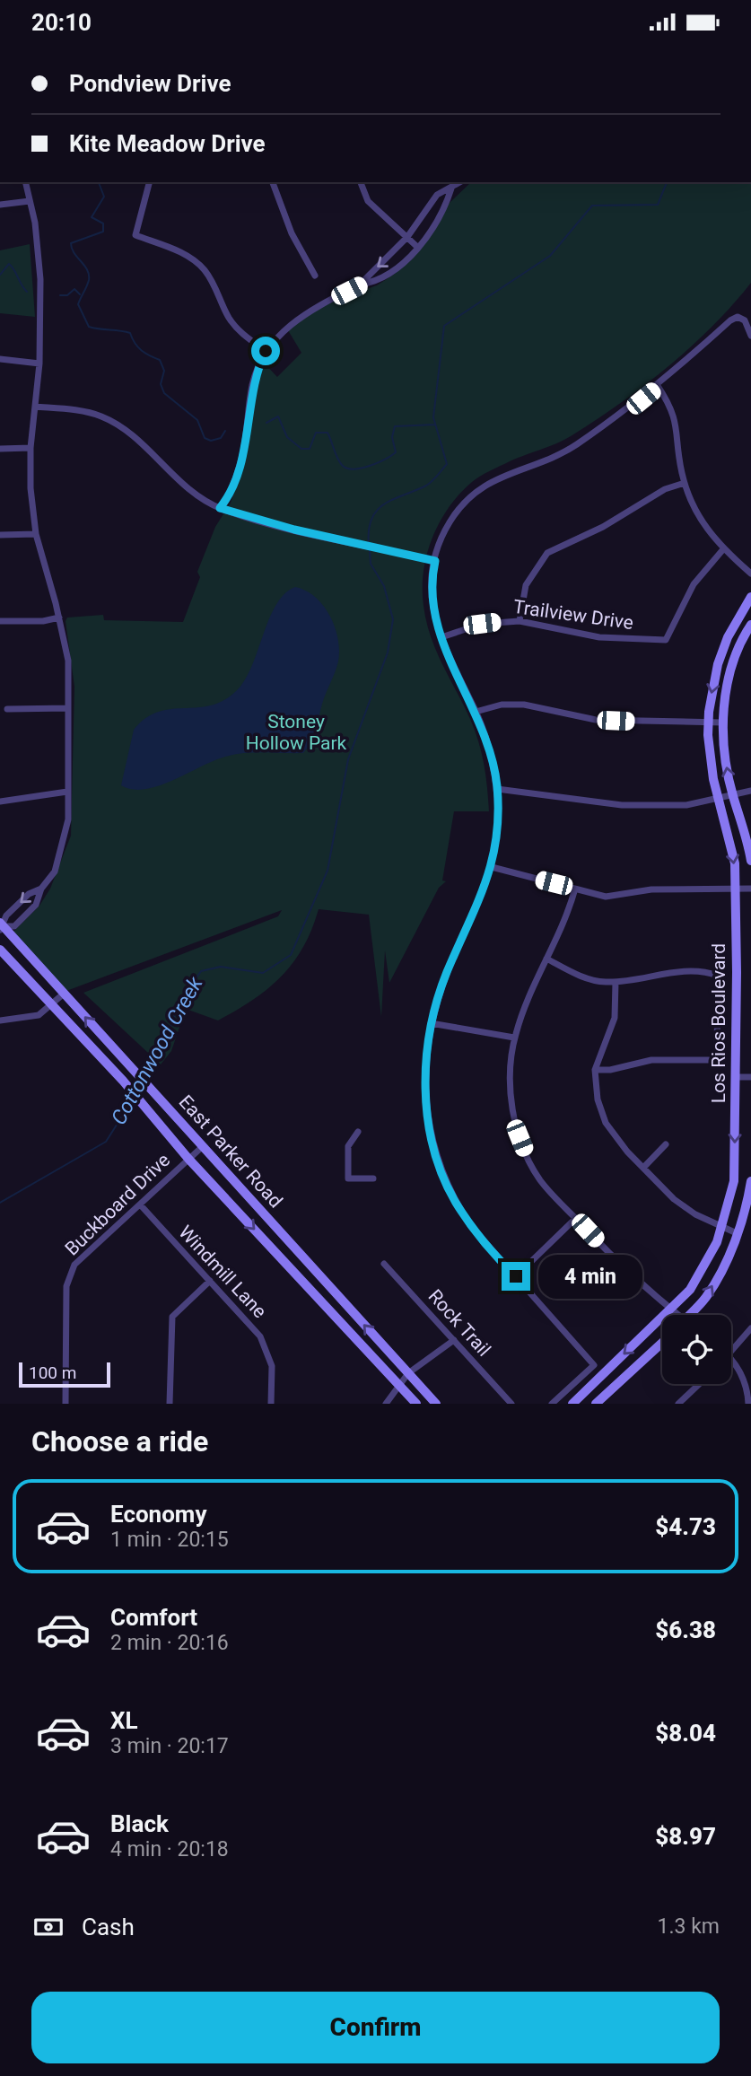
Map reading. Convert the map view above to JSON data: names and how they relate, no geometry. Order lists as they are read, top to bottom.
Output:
{
  "streets": {
    "main road": ["Los Rios Boulevard", "East Parker Road"],
    "street": [
      "Trailview Drive",
      "Buckboard Drive",
      "Windmill Lane",
      "Rock Trail"
    ]
  },
  "crossings": [
    ["East Parker Road", "Buckboard Drive"],
    ["Buckboard Drive", "Windmill Lane"]
  ],
  "water": ["Cottonwood Creek"],
  "parks": ["Stoney Hollow Park"],
  "scale_bar": "100 m",
  "page": {
    "status": "20:10",
    "banner": ["Pondview Drive", "Kite Meadow Drive"],
    "bubble": "4 min",
    "scale": "100 m",
    "heading": "Choose a ride",
    "list": [
      {
        "name": "Economy",
        "note": "1 min · 20:15",
        "value": "$4.73"
      },
      {
        "name": "Comfort",
        "note": "2 min · 20:16",
        "value": "$6.38"
      },
      {
        "name": "XL",
        "note": "3 min · 20:17",
        "value": "$8.04"
      },
      {
        "name": "Black",
        "note": "4 min · 20:18",
        "value": "$8.97"
      }
    ],
    "pay": ["Cash", "1.3 km"],
    "buttons": "Confirm"
  }
}
